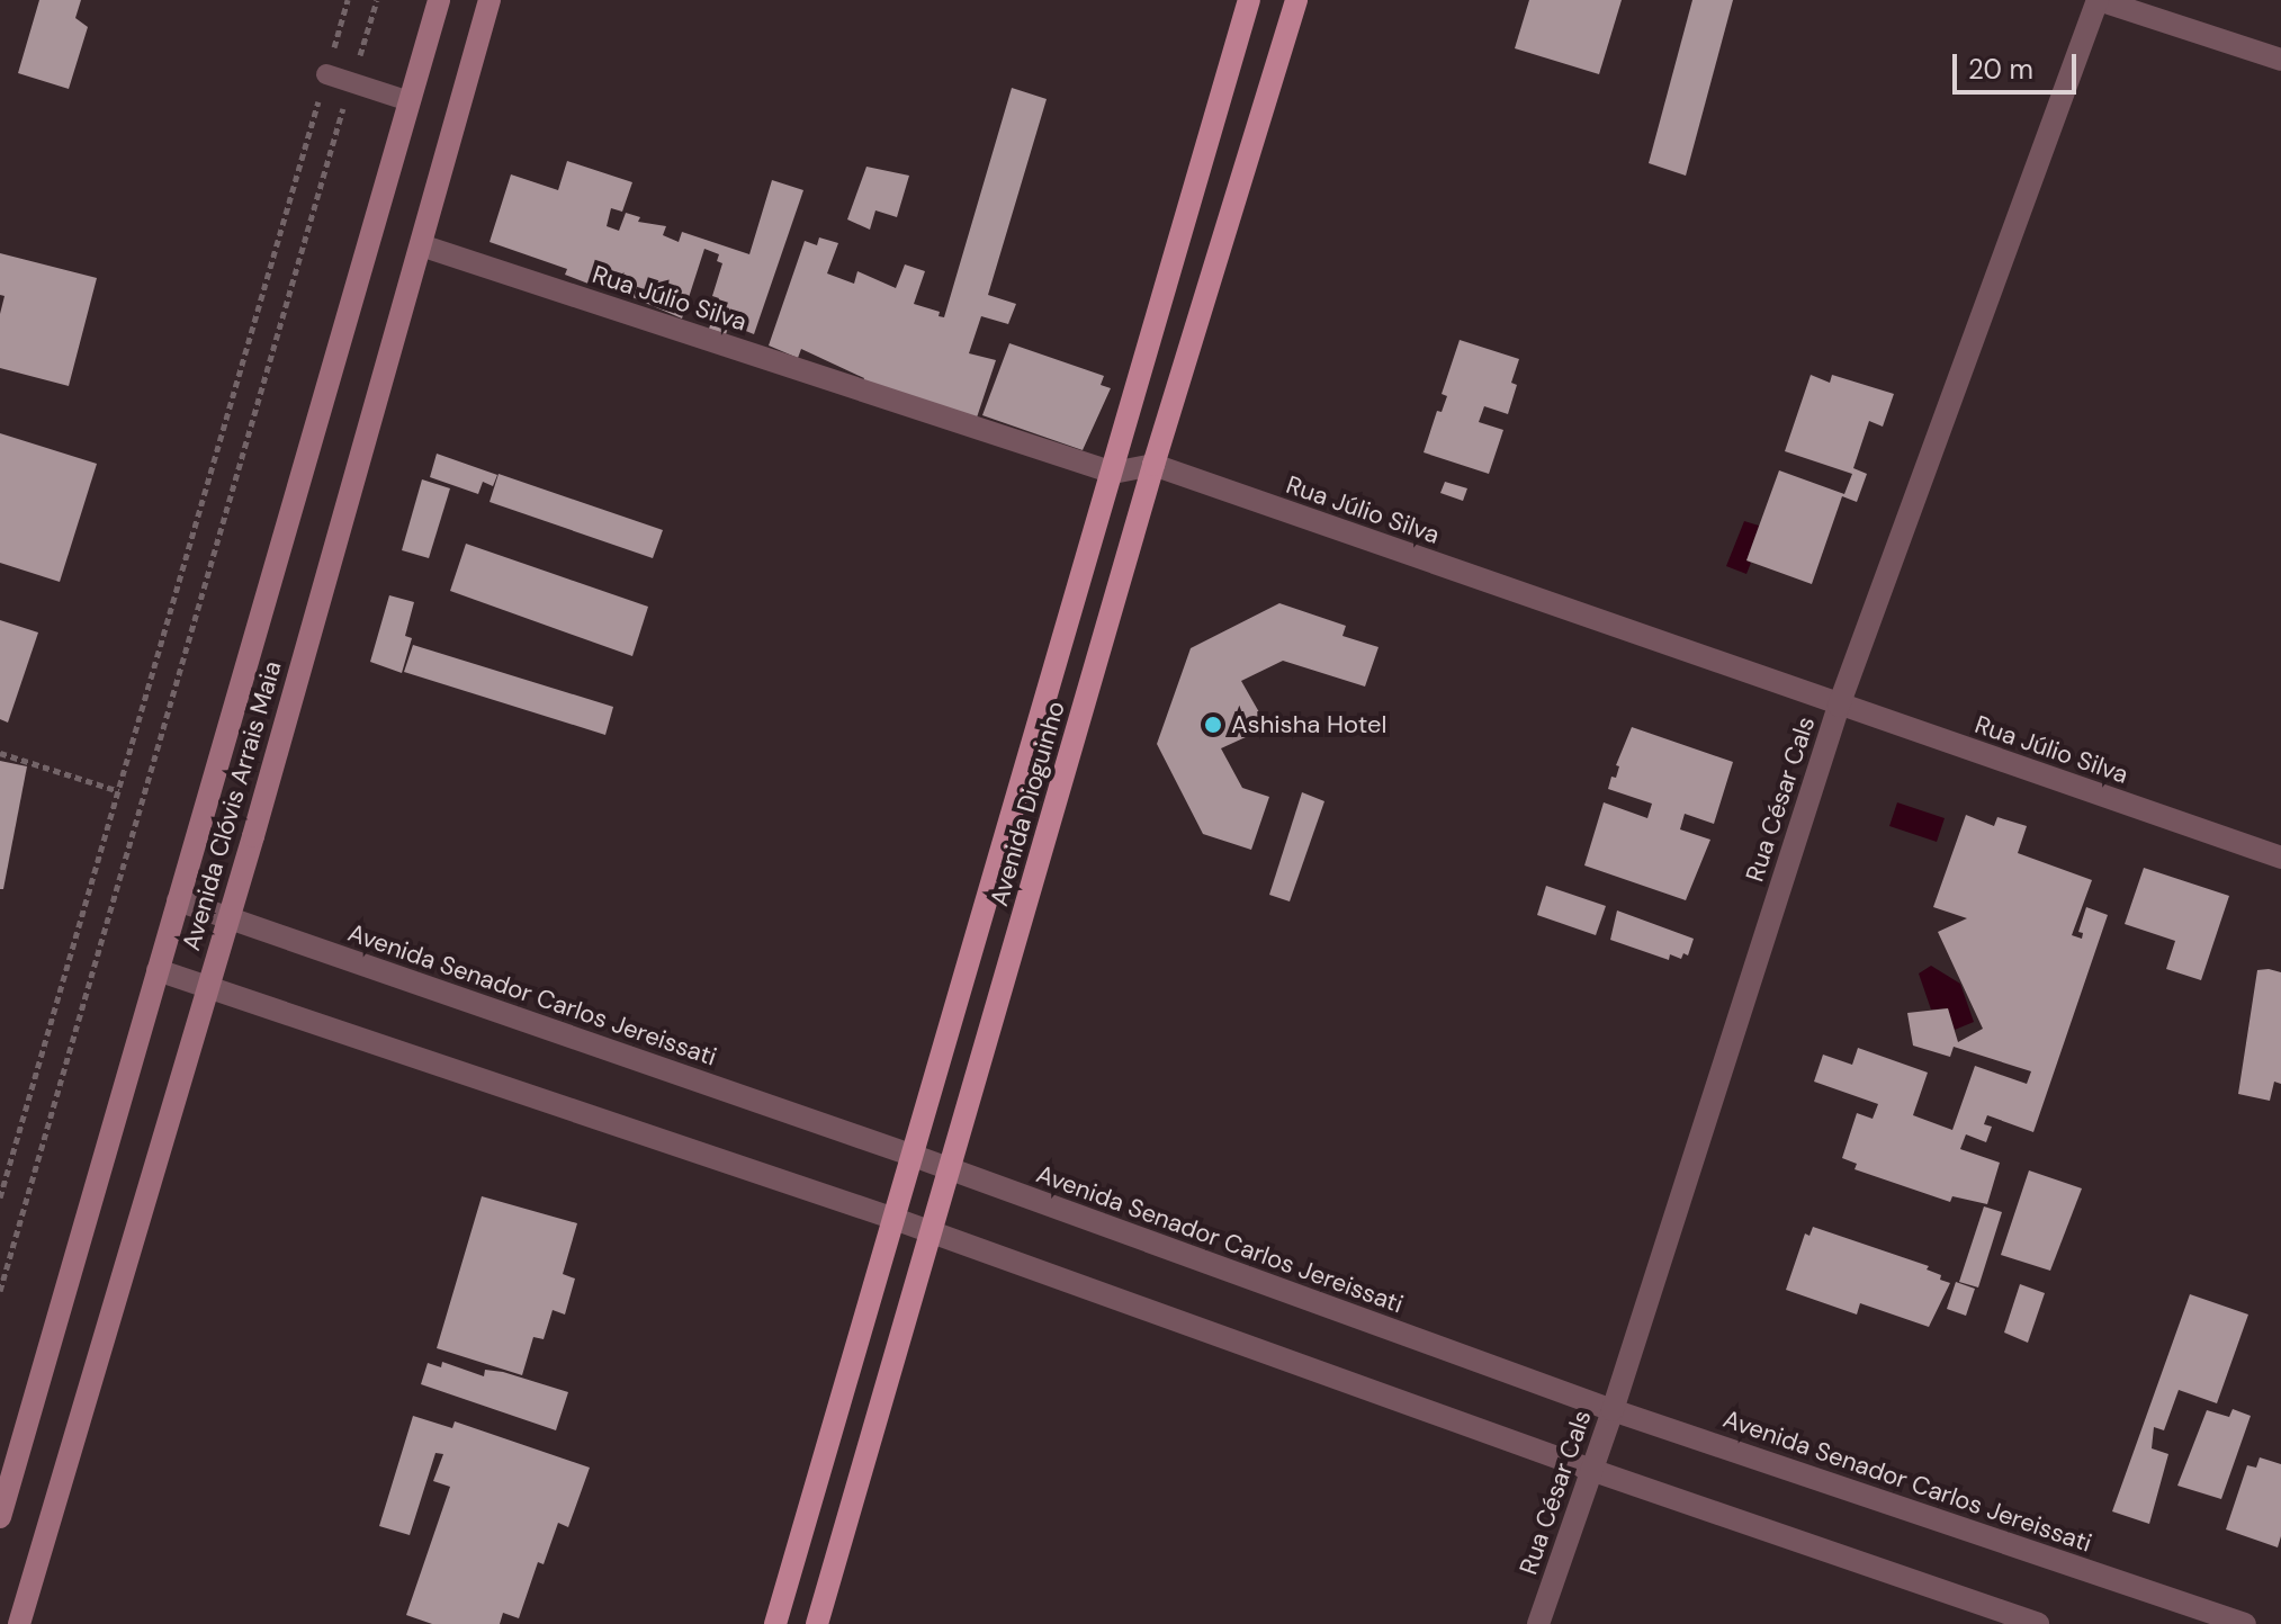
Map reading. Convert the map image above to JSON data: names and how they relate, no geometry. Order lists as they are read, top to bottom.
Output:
{
  "streets": {
    "main road": ["Avenida Dioguinho", "Avenida Clóvis Arrais Maia"],
    "street": ["Rua Júlio Silva", "Rua César Cals", "Avenida Senador Carlos Jereissati"]
  },
  "crossings": [
    ["Rua Júlio Silva", "Rua César Cals"],
    ["Rua Júlio Silva", "Avenida Dioguinho"],
    ["Rua Júlio Silva", "Avenida Clóvis Arrais Maia"],
    ["Rua César Cals", "Avenida Senador Carlos Jereissati"],
    ["Avenida Dioguinho", "Avenida Senador Carlos Jereissati"],
    ["Avenida Clóvis Arrais Maia", "Avenida Senador Carlos Jereissati"]
  ],
  "places": ["Ashisha Hotel"],
  "scale_bar": "20 m"
}
